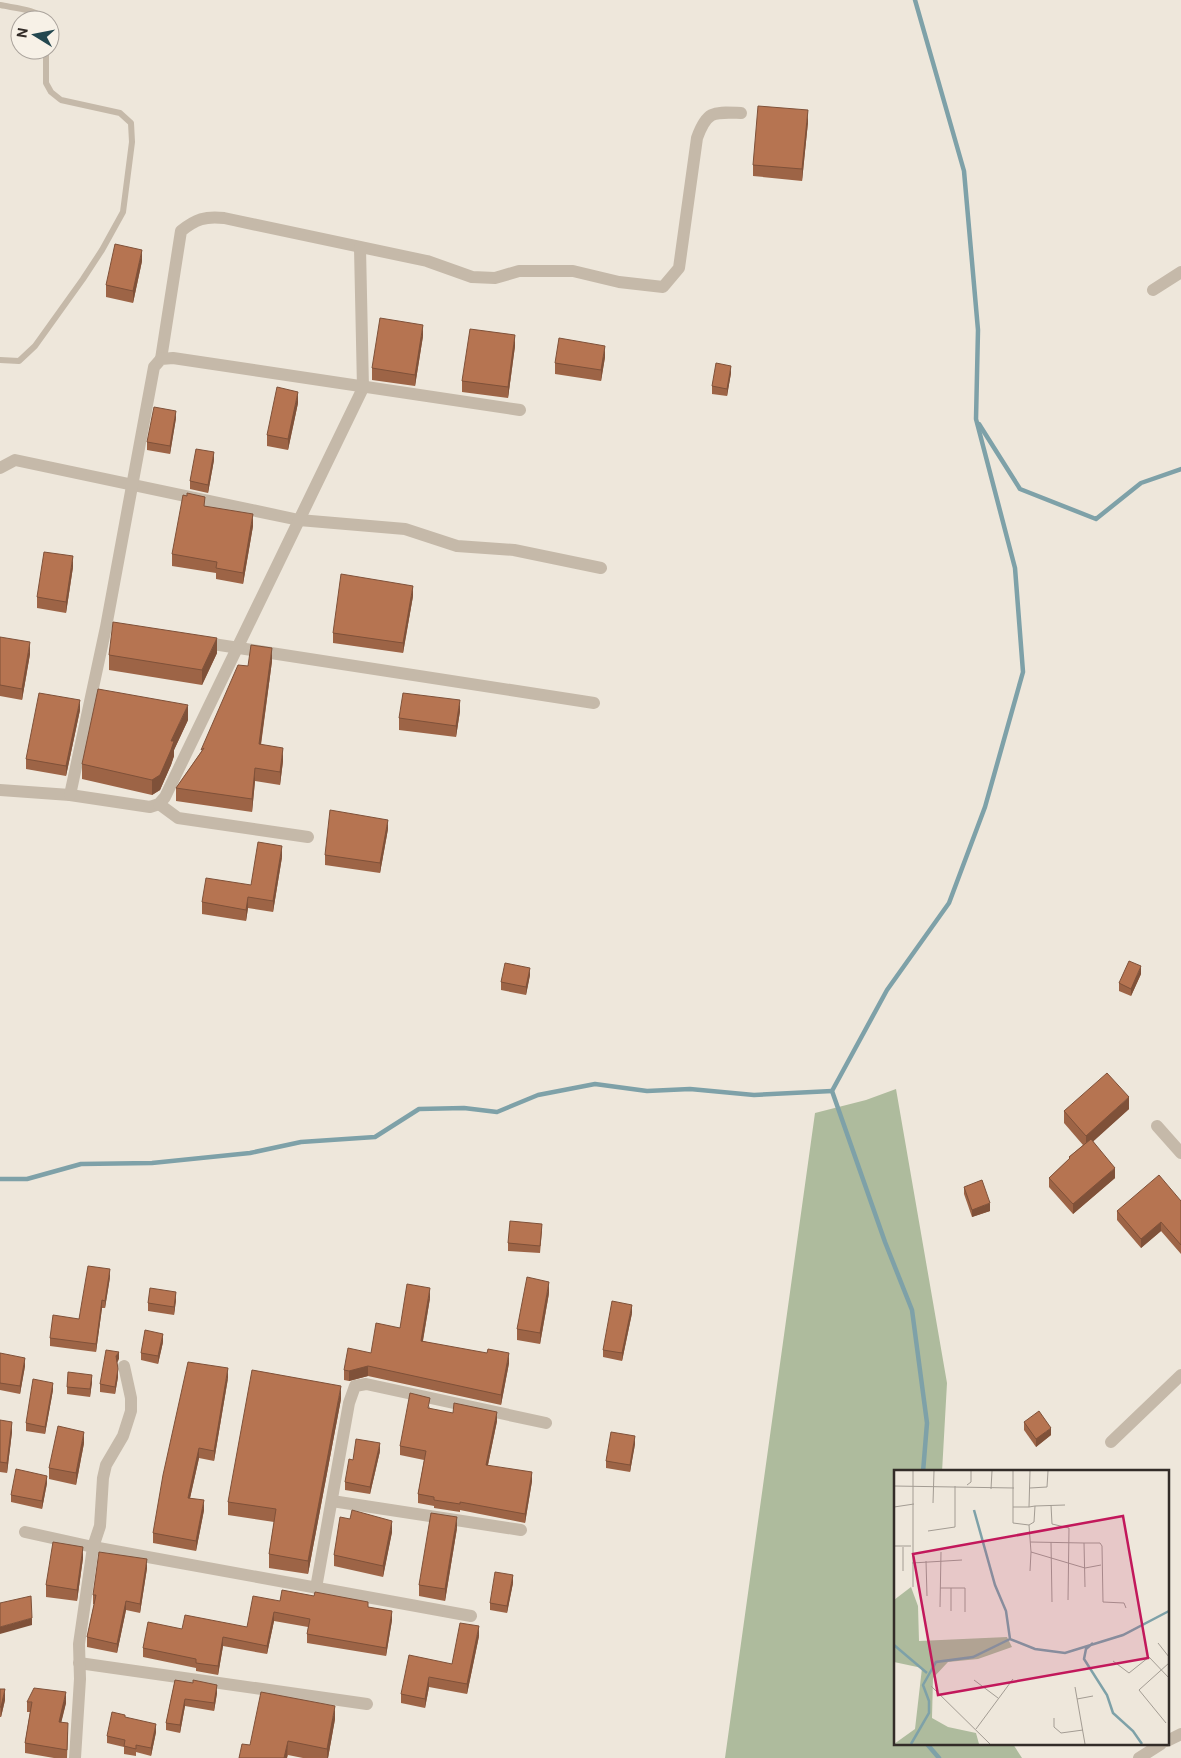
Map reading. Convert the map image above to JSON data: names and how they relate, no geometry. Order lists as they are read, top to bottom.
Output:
{
  "north": "left"
}
